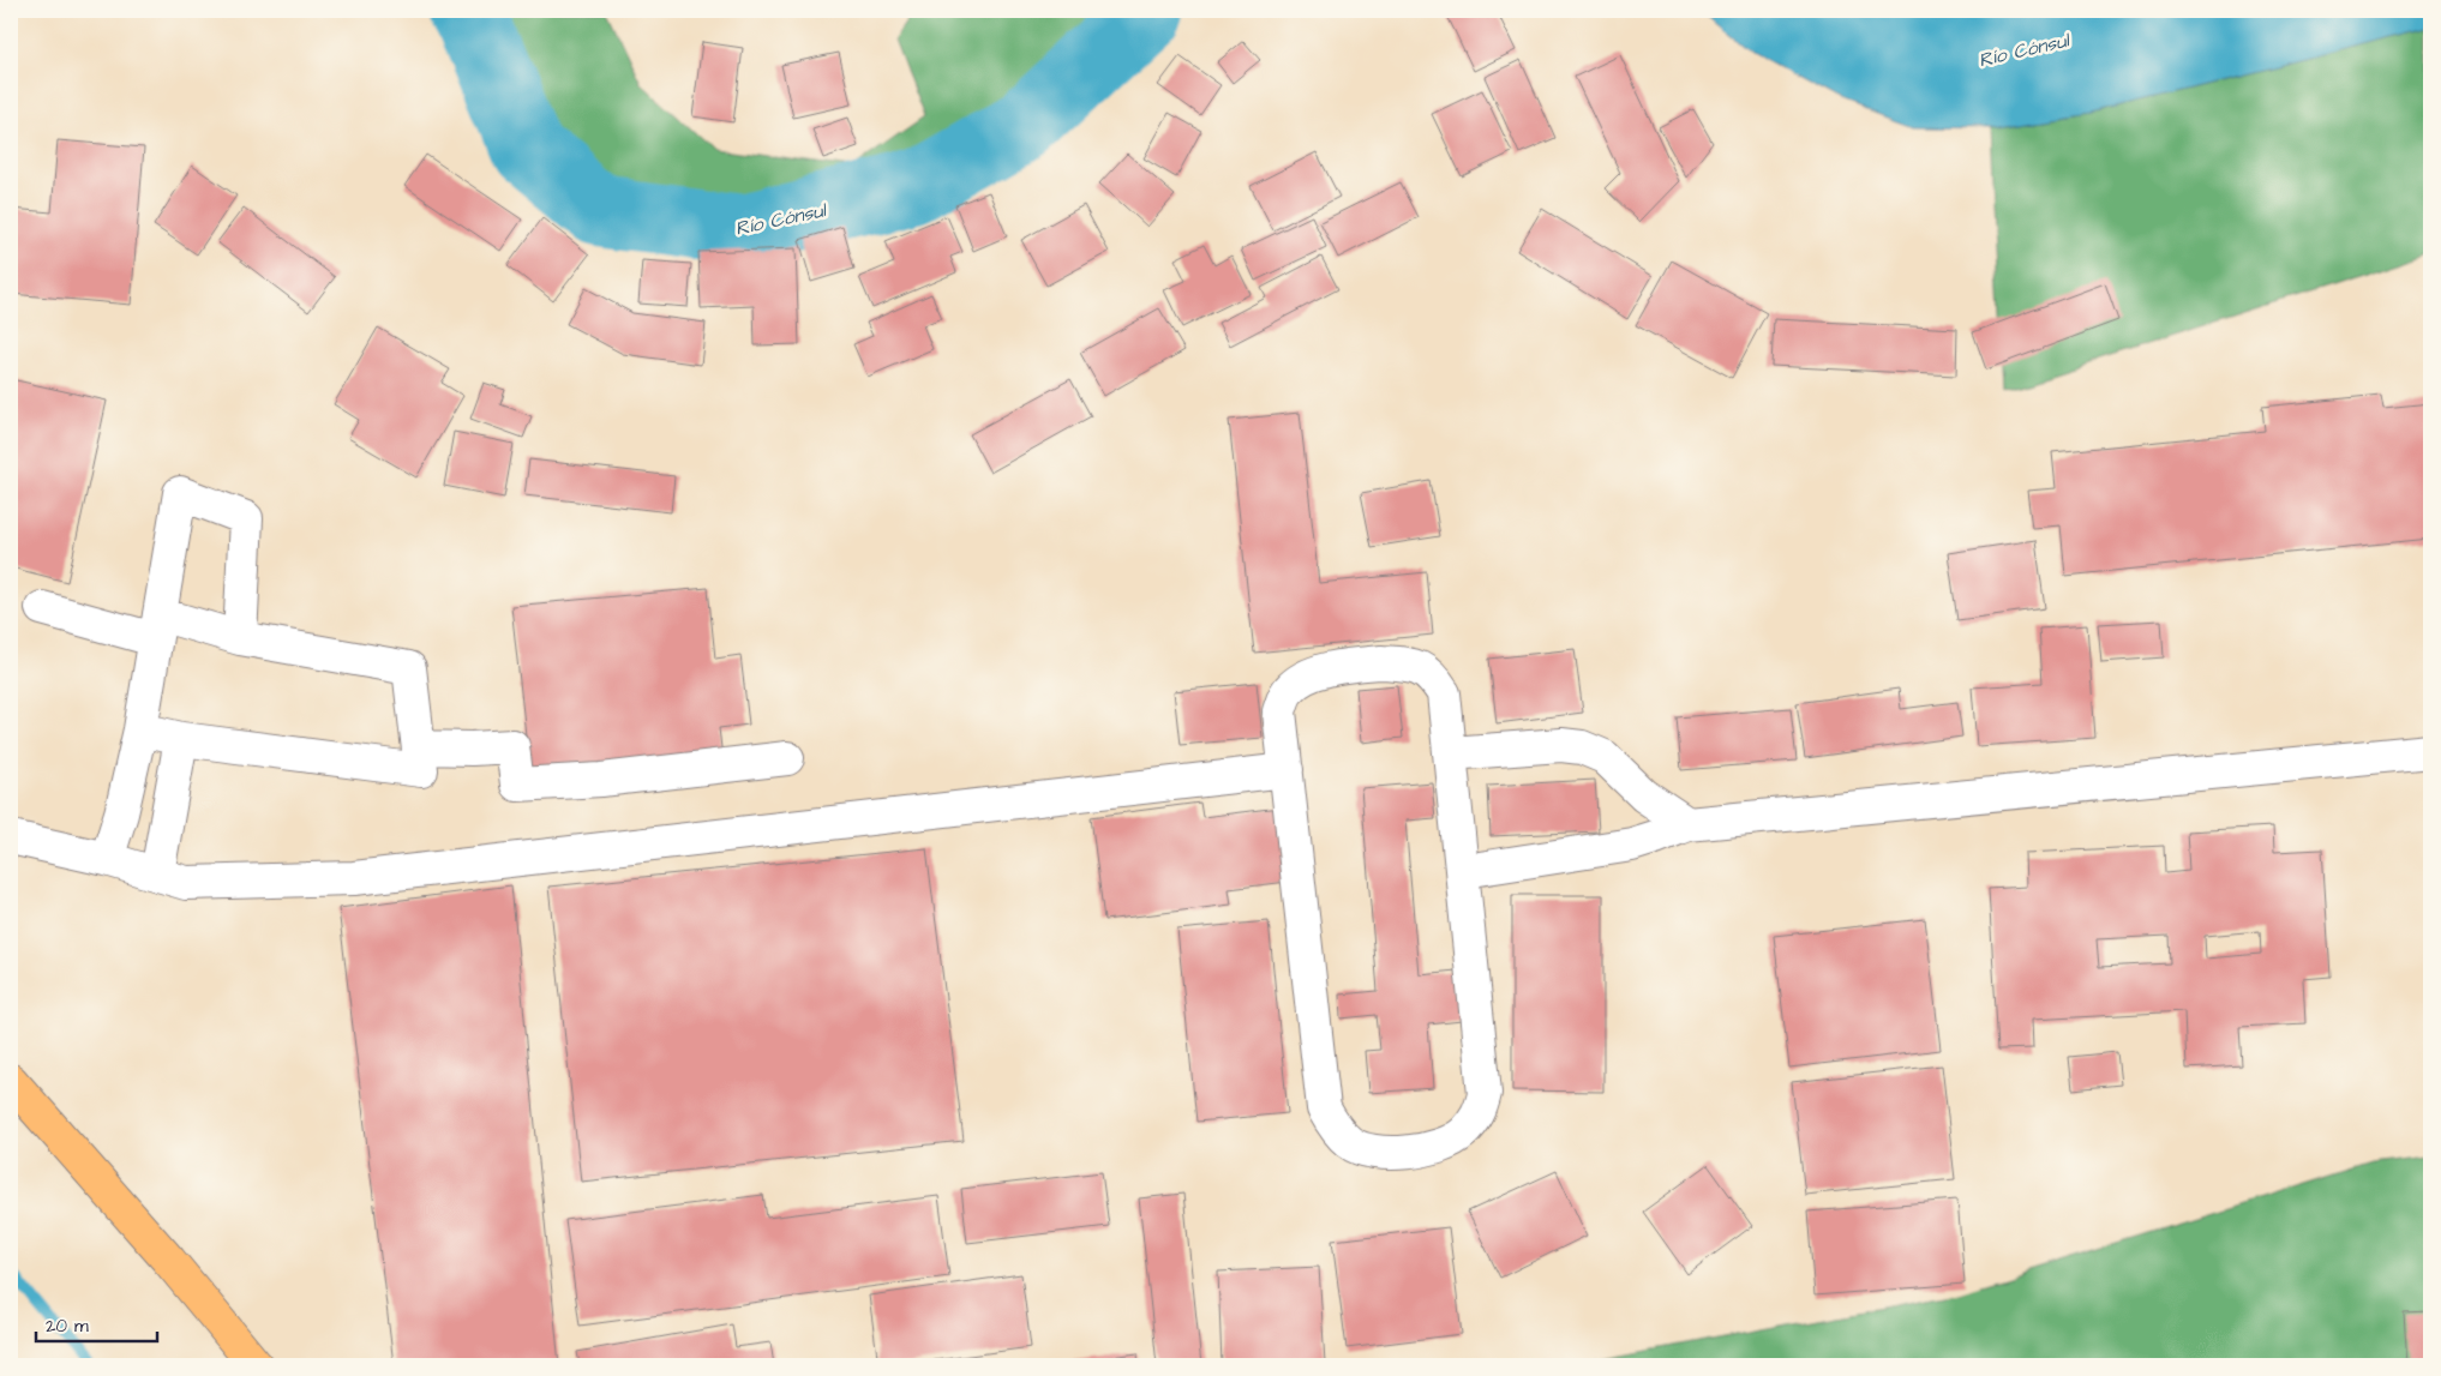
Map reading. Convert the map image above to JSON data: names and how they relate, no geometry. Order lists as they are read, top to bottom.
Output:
{
  "water": ["Río Cónsul"],
  "scale_bar": "20 m"
}
